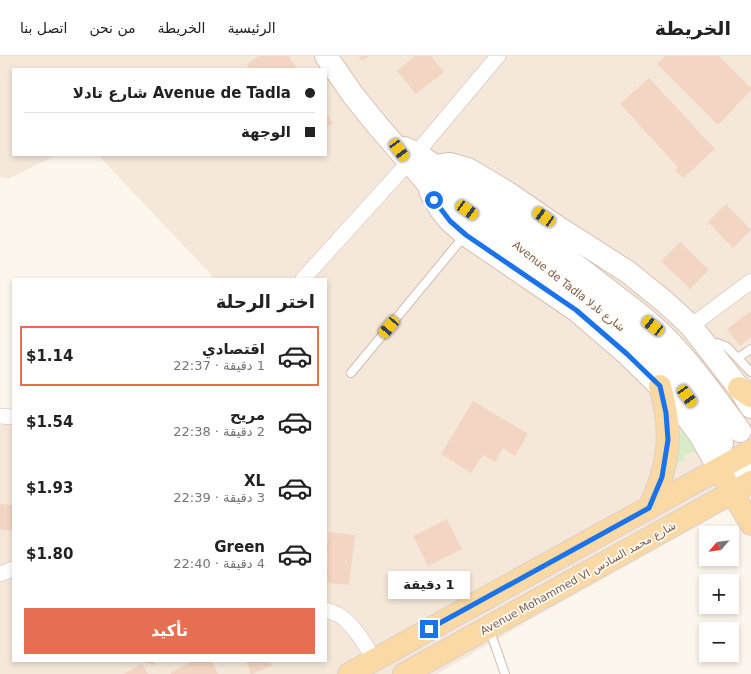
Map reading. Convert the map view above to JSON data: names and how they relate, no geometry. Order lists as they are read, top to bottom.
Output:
{
  "streets": {
    "main road": ["Avenue de Tadla شارع تادلا", "Avenue Mohammed VI شارع محمد السادس"]
  },
  "crossings": [
    ["Avenue de Tadla شارع تادلا", "Avenue Mohammed VI شارع محمد السادس"]
  ],
  "north": "bottom left",
  "page": {
    "header": "الخريطة",
    "nav": [
      "الرئيسية",
      "الخريطة",
      "من نحن",
      "اتصل بنا"
    ],
    "banner": ["Avenue de Tadla شارع تادلا", "الوجهة"],
    "heading": "اختر الرحلة",
    "list": [
      {
        "name": "اقتصادي",
        "note": "1 دقيقة · 22:37",
        "value": "$1.14"
      },
      {
        "name": "مريح",
        "note": "2 دقيقة · 22:38",
        "value": "$1.54"
      },
      {
        "name": "XL",
        "note": "3 دقيقة · 22:39",
        "value": "$1.93"
      },
      {
        "name": "Green",
        "note": "4 دقيقة · 22:40",
        "value": "$1.80"
      }
    ],
    "map_buttons": ["+", "−"],
    "bubble": "1 دقيقة",
    "buttons": "تأكيد"
  }
}
